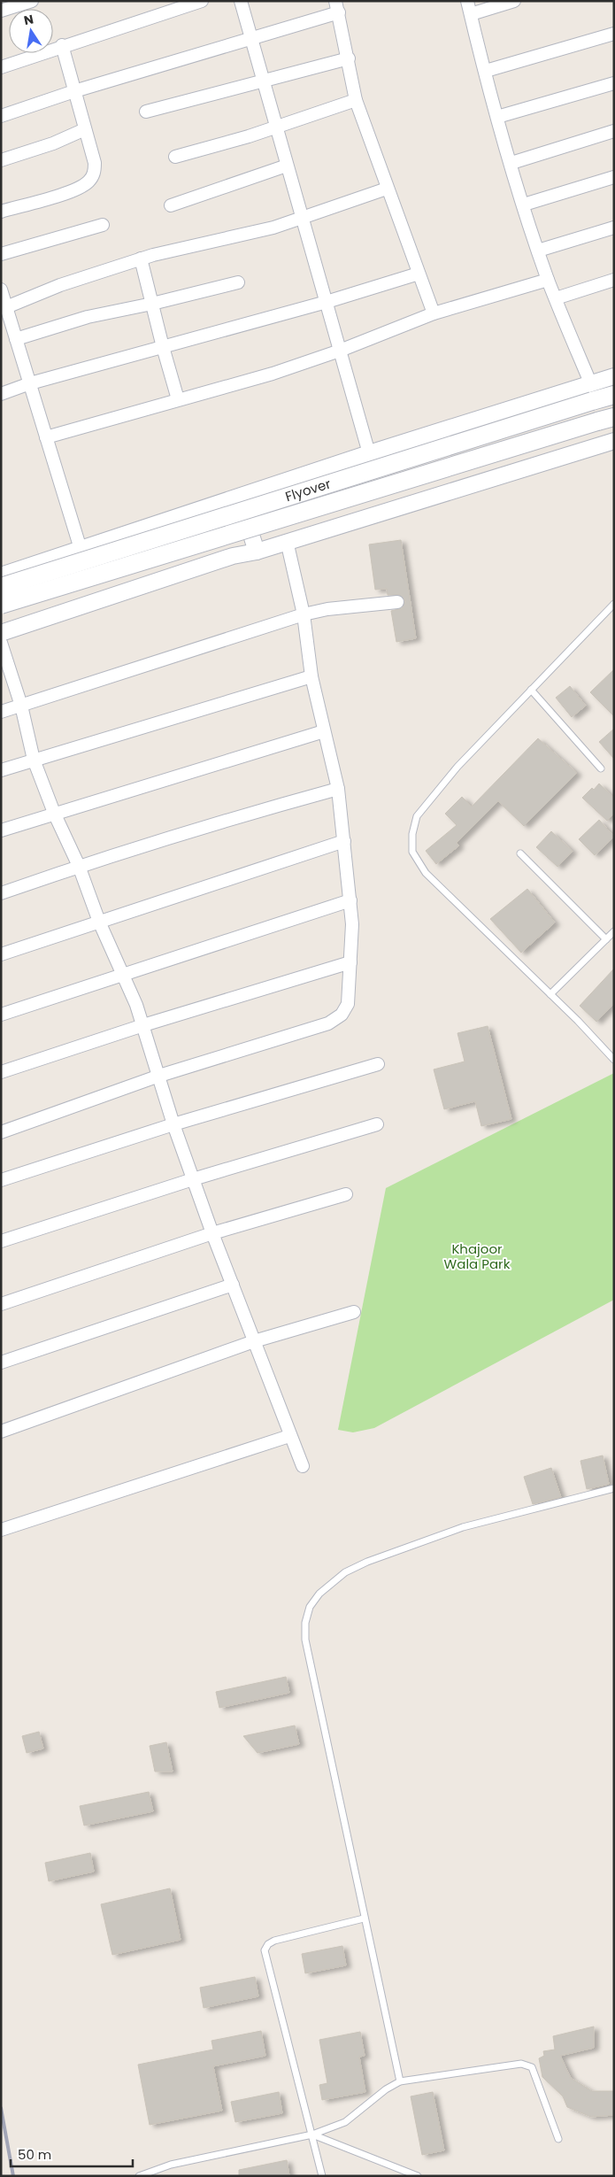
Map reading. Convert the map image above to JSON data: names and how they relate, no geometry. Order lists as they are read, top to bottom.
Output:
{
  "streets": {
    "main road": ["Flyover"]
  },
  "parks": ["Khajoor Wala Park"],
  "scale_bar": "50 m",
  "north": "top"
}
